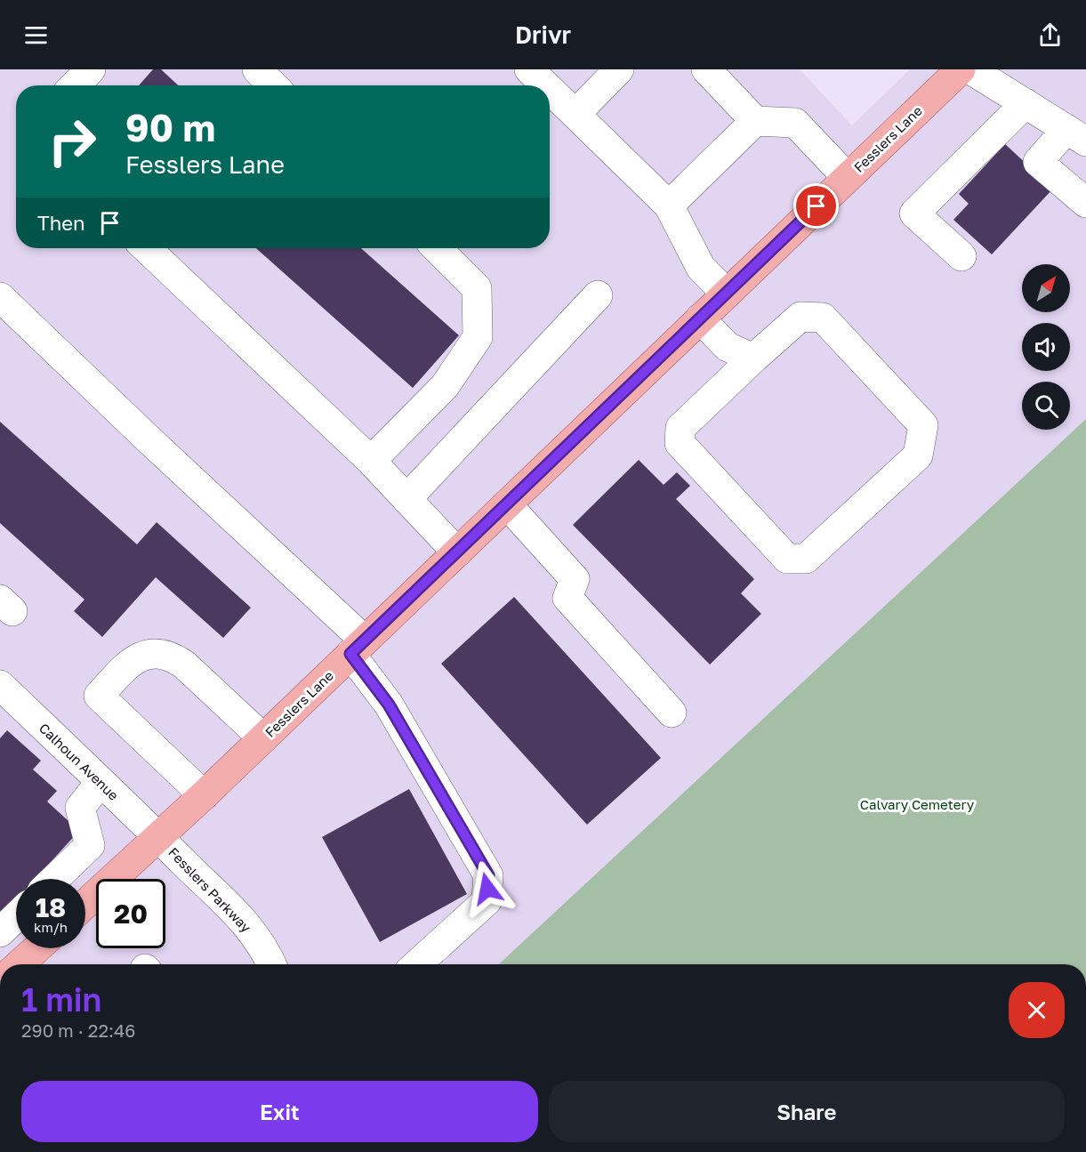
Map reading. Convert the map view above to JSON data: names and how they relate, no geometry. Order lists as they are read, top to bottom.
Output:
{
  "streets": {
    "main road": ["Fesslers Lane"],
    "street": ["Calhoun Avenue", "Fesslers Parkway"]
  },
  "crossings": [
    ["Fesslers Lane", "Calhoun Avenue"],
    ["Fesslers Lane", "Fesslers Parkway"],
    ["Calhoun Avenue", "Fesslers Parkway"]
  ],
  "parks": ["Calvary Cemetery"],
  "north": "top right",
  "page": {
    "header": "Drivr",
    "turn": ["90 m", "Fesslers Lane"],
    "then": "Then",
    "speed": "18 km/h",
    "limit": "20",
    "heading": ["1 min", "290 m · 22:46"],
    "buttons": ["Exit", "Share"]
  }
}
